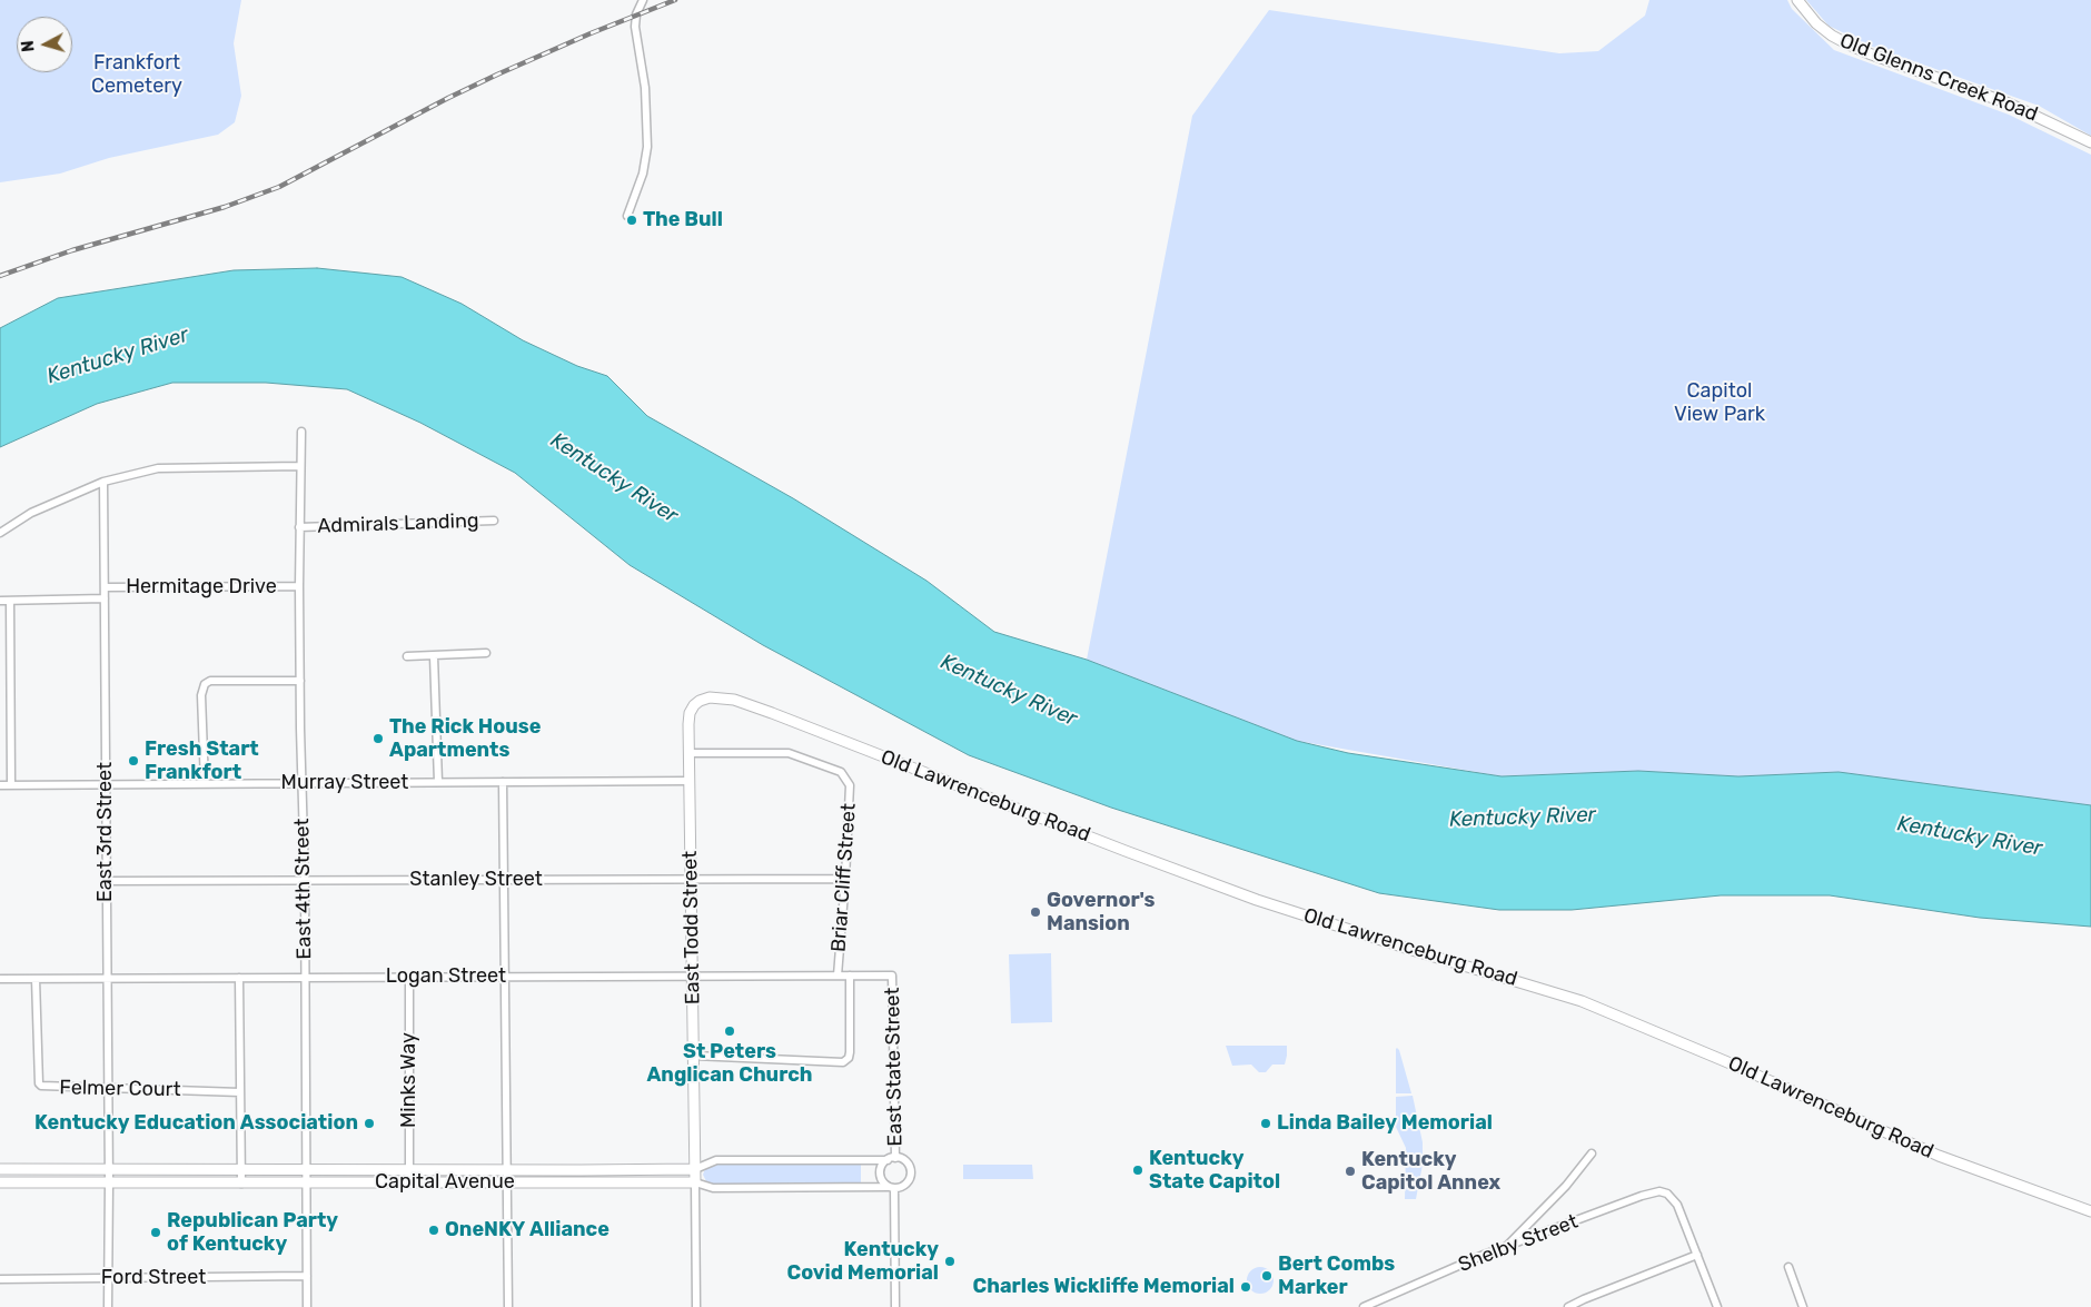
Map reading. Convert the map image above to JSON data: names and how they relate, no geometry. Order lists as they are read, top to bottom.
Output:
{
  "streets": {
    "main road": [
      "Old Glenns Creek Road",
      "Old Lawrenceburg Road",
      "East Todd Street",
      "Capital Avenue"
    ],
    "street": [
      "Admirals Landing",
      "Hermitage Drive",
      "Murray Street",
      "East 3rd Street",
      "Briar Cliff Street",
      "Stanley Street",
      "East 4th Street",
      "Logan Street",
      "East State Street",
      "Minks Way",
      "Felmer Court",
      "Shelby Street",
      "Ford Street"
    ]
  },
  "crossings": [
    ["Admirals Landing", "East 4th Street"],
    ["Hermitage Drive", "East 3rd Street"],
    ["Hermitage Drive", "East 4th Street"],
    ["Murray Street", "East 3rd Street"],
    ["Murray Street", "East 4th Street"],
    ["Murray Street", "East Todd Street"],
    ["Old Lawrenceburg Road", "East Todd Street"],
    ["East 3rd Street", "Stanley Street"],
    ["East 3rd Street", "Logan Street"],
    ["East 3rd Street", "Felmer Court"],
    ["East 3rd Street", "Capital Avenue"],
    ["East 3rd Street", "Ford Street"],
    ["Briar Cliff Street", "Stanley Street"],
    ["Briar Cliff Street", "East Todd Street"],
    ["Briar Cliff Street", "Logan Street"],
    ["Stanley Street", "East 4th Street"],
    ["Stanley Street", "East Todd Street"],
    ["East 4th Street", "Logan Street"],
    ["East 4th Street", "Capital Avenue"],
    ["East 4th Street", "Ford Street"],
    ["East Todd Street", "Logan Street"],
    ["East Todd Street", "Capital Avenue"],
    ["Logan Street", "East State Street"],
    ["Logan Street", "Minks Way"],
    ["Logan Street", "Felmer Court"],
    ["East State Street", "Capital Avenue"],
    ["Minks Way", "Capital Avenue"]
  ],
  "water": ["Kentucky River"],
  "parks": ["Frankfort Cemetery", "Capitol View Park"],
  "places": [
    "The Bull",
    "The Rick House Apartments",
    "Fresh Start Frankfort",
    "Governor's Mansion",
    "St Peters Anglican Church",
    "Kentucky Education Association",
    "Linda Bailey Memorial",
    "Kentucky State Capitol",
    "Kentucky Capitol Annex",
    "OneNKY Alliance",
    "Republican Party of Kentucky",
    "Kentucky Covid Memorial",
    "Bert Combs Marker",
    "Charles Wickliffe Memorial"
  ],
  "north": "left"
}
